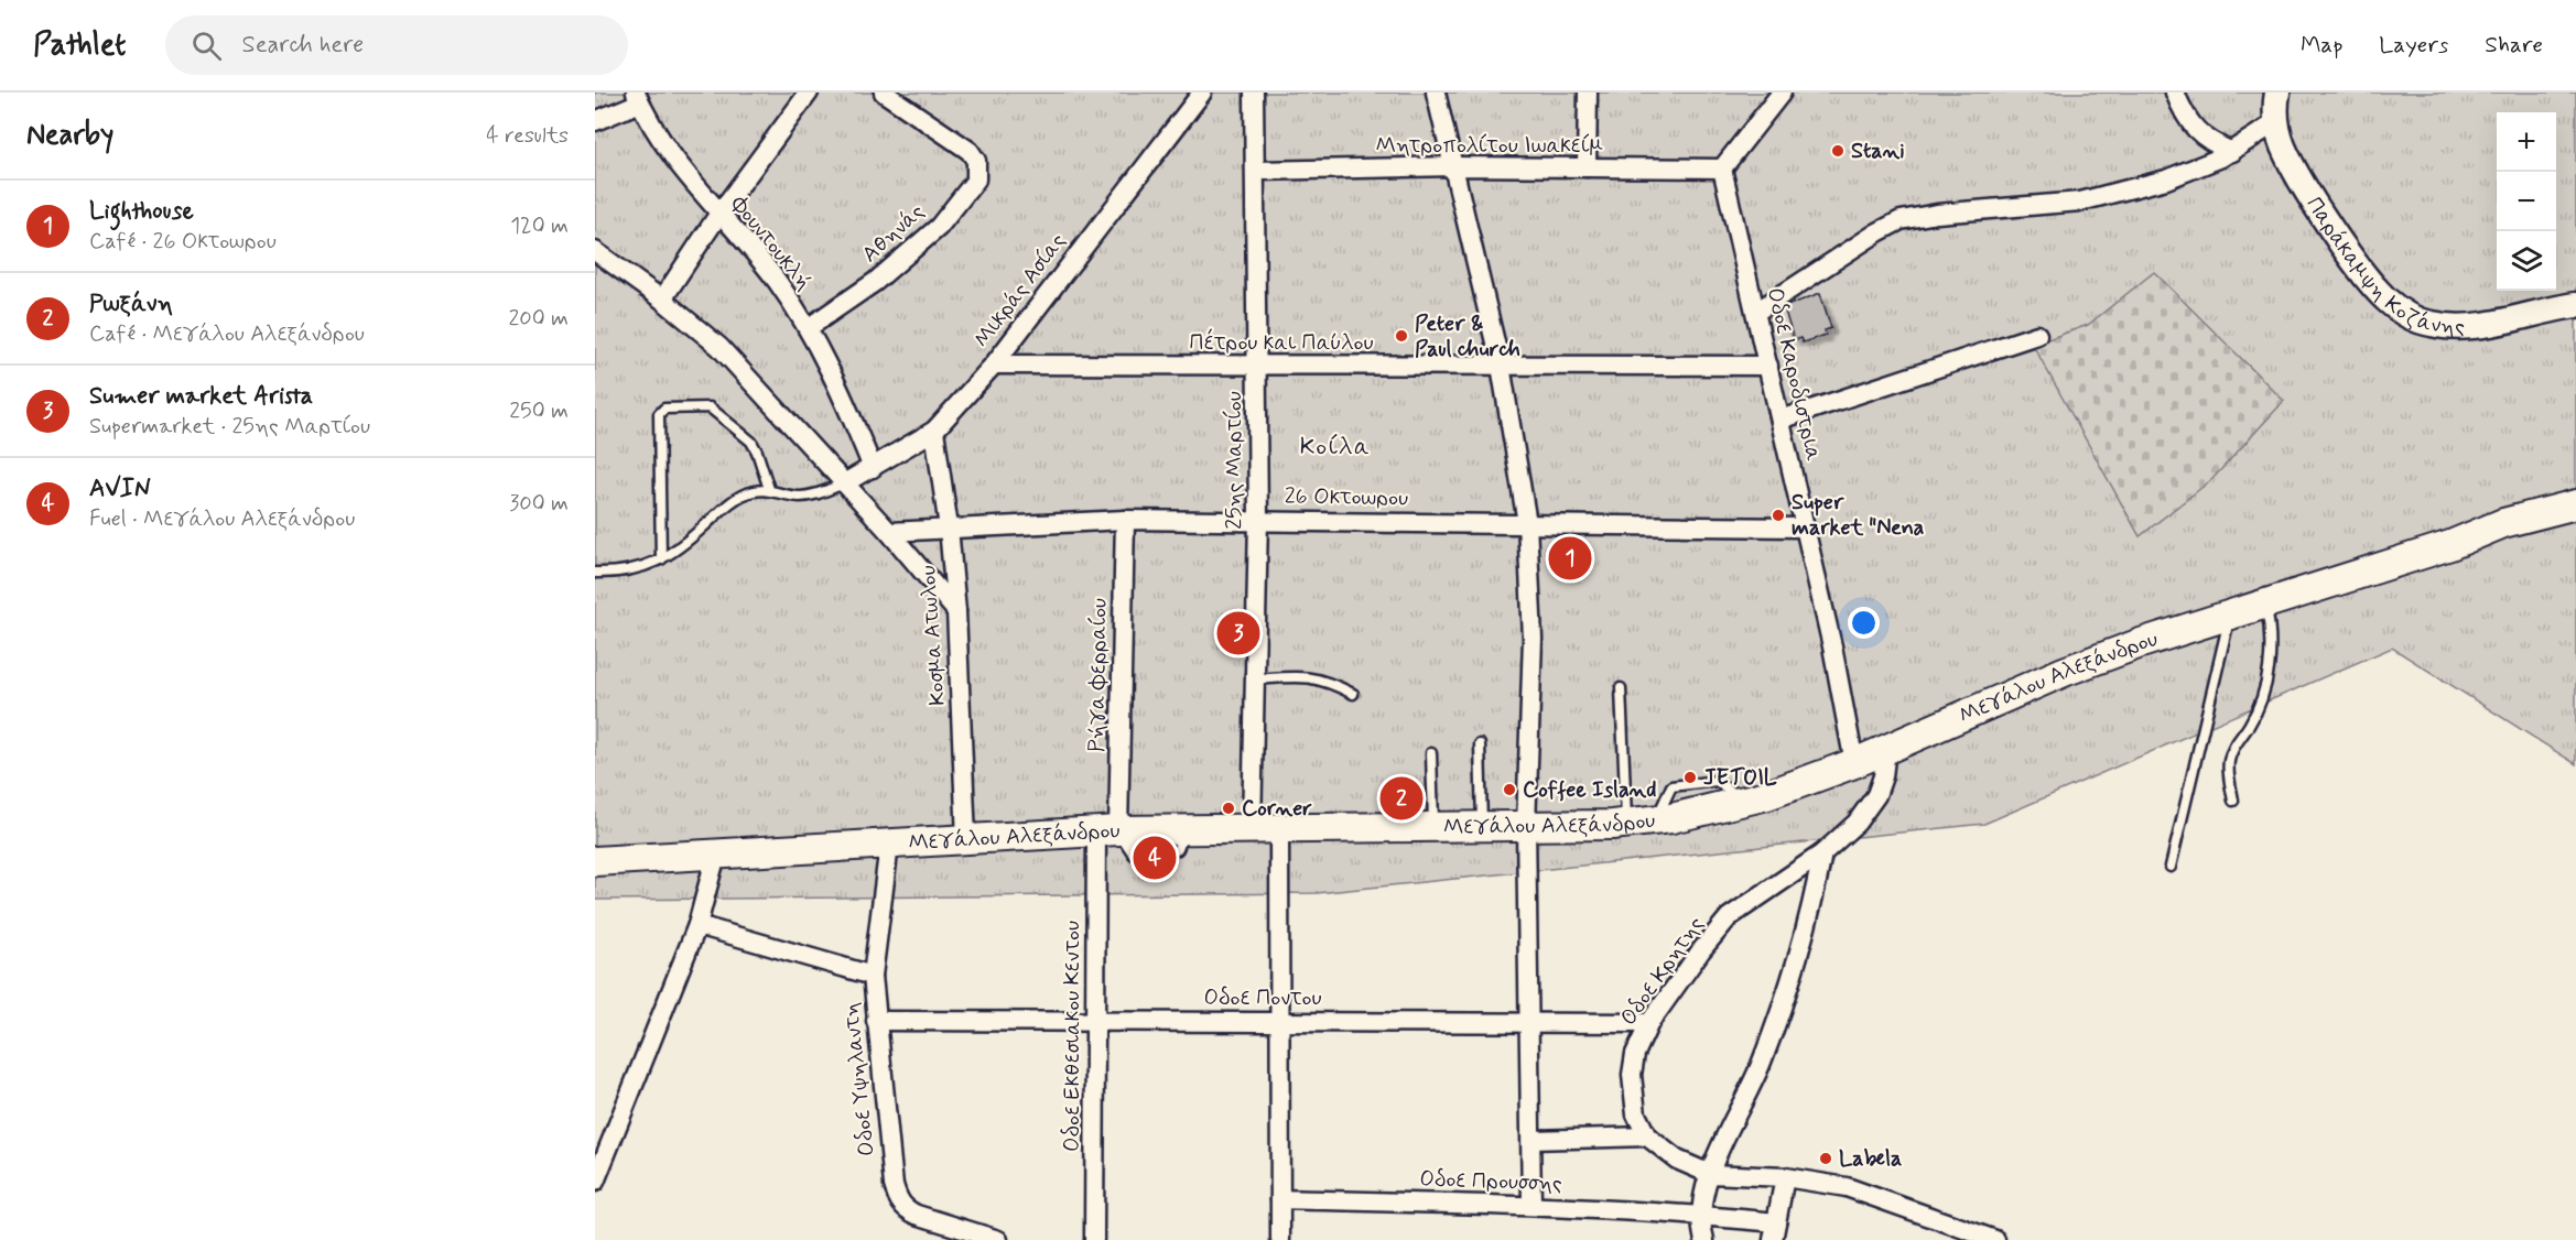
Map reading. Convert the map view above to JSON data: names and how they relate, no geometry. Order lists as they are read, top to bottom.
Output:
{
  "streets": {
    "main road": ["Παράκαμψη Κοζάνης", "Μεγάλου Αλεξάνδρου"],
    "street": [
      "Μητροπολίτου Ιωακείμ",
      "Αθηνάς",
      "Φουντουκλή",
      "Μικράς Ασίας",
      "Πέτρου και Παύλου",
      "Oδοε Καροδιστρια",
      "25ης Μαρτίου",
      "26 Οκτοωρου",
      "Κοσμα Ατωλου",
      "Ρήγα Φερραίου",
      "Oδοε Κρητης",
      "Oδοε Ποντου",
      "Oδοε Εκθεσιακου Κεντου",
      "Oδοε Υψηλαντη",
      "Oδοε Προυσσης"
    ]
  },
  "crossings": [
    ["Μητροπολίτου Ιωακείμ", "Oδοε Καροδιστρια"],
    ["Μητροπολίτου Ιωακείμ", "25ης Μαρτίου"],
    ["Αθηνάς", "Φουντουκλή"],
    ["Φουντουκλή", "Μικράς Ασίας"],
    ["Μικράς Ασίας", "Πέτρου και Παύλου"],
    ["Μικράς Ασίας", "Κοσμα Ατωλου"],
    ["Πέτρου και Παύλου", "Oδοε Καροδιστρια"],
    ["Πέτρου και Παύλου", "25ης Μαρτίου"],
    ["Oδοε Καροδιστρια", "26 Οκτοωρου"],
    ["Oδοε Καροδιστρια", "Μεγάλου Αλεξάνδρου"],
    ["25ης Μαρτίου", "26 Οκτοωρου"],
    ["25ης Μαρτίου", "Μεγάλου Αλεξάνδρου"],
    ["26 Οκτοωρου", "Κοσμα Ατωλου"],
    ["26 Οκτοωρου", "Ρήγα Φερραίου"],
    ["Κοσμα Ατωλου", "Μεγάλου Αλεξάνδρου"],
    ["Ρήγα Φερραίου", "Μεγάλου Αλεξάνδρου"],
    ["Ρήγα Φερραίου", "Oδοε Εκθεσιακου Κεντου"],
    ["Μεγάλου Αλεξάνδρου", "Oδοε Κρητης"],
    ["Μεγάλου Αλεξάνδρου", "Oδοε Εκθεσιακου Κεντου"],
    ["Μεγάλου Αλεξάνδρου", "Oδοε Υψηλαντη"],
    ["Oδοε Κρητης", "Oδοε Ποντου"],
    ["Oδοε Ποντου", "Oδοε Εκθεσιακου Κεντου"],
    ["Oδοε Ποντου", "Oδοε Υψηλαντη"]
  ],
  "districts": ["Κοίλα"],
  "places": [
    "Stani",
    "Peter & Paul church",
    "Super market \"Nena",
    "JETOIL",
    "Coffee Island",
    "Corner",
    "Labela"
  ],
  "page": {
    "header": "Pathlet",
    "search": "Search here",
    "nav": ["Map", "Layers", "Share"],
    "heading": ["Nearby", "4 results"],
    "map_buttons": ["+", "−"],
    "list": [
      {
        "mark": "1",
        "name": "Lighthouse",
        "note": "Café · 26 Οκτοωρου",
        "value": "120 m"
      },
      {
        "mark": "2",
        "name": "Ρωξάνη",
        "note": "Café · Μεγάλου Αλεξάνδρου",
        "value": "200 m"
      },
      {
        "mark": "3",
        "name": "Sumer market Arista",
        "note": "Supermarket · 25ης Μαρτίου",
        "value": "250 m"
      },
      {
        "mark": "4",
        "name": "AVIN",
        "note": "Fuel · Μεγάλου Αλεξάνδρου",
        "value": "300 m"
      }
    ],
    "pins": [
      "1",
      "3",
      "2",
      "4"
    ]
  }
}
